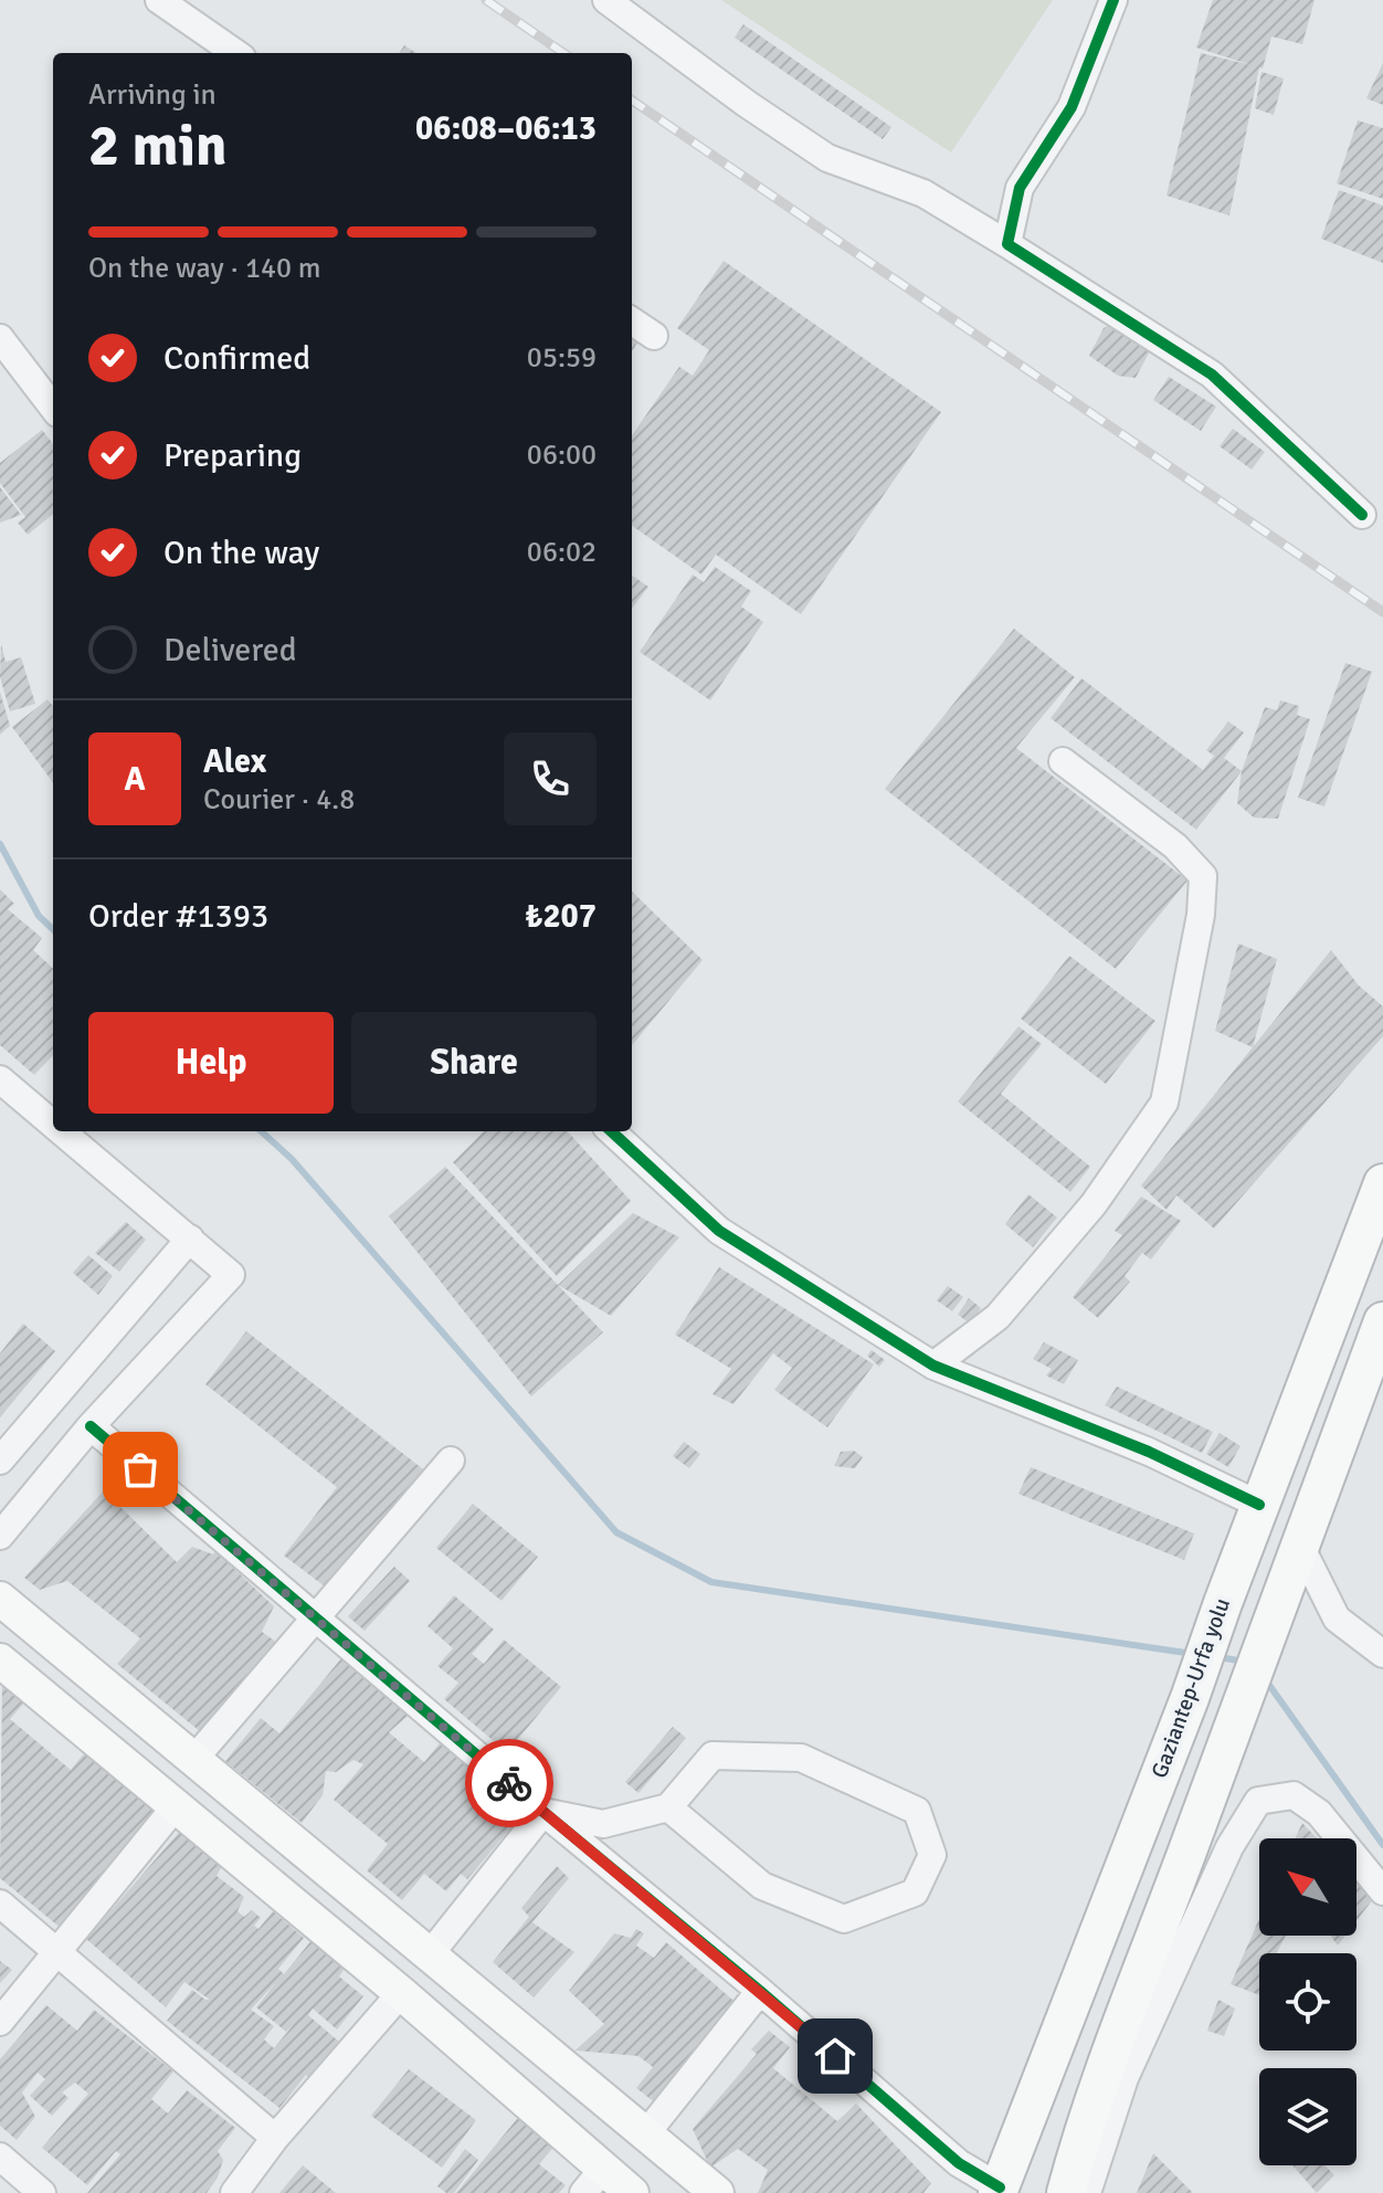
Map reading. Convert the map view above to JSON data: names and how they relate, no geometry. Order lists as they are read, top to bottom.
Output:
{
  "streets": {
    "highway": ["Gaziantep-Urfa yolu"]
  },
  "north": "top left",
  "page": {
    "heading": ["2 min", "Arriving in", "06:08–06:13"],
    "panel": [
      "Alex",
      "Courier · 4.8",
      "Order #1393",
      "₺207"
    ],
    "bar": "On the way · 140 m",
    "list": [
      ["Confirmed", "05:59"],
      ["Preparing", "06:00"],
      ["On the way", "06:02"],
      "Delivered"
    ],
    "round": "A",
    "buttons": ["Help", "Share"]
  }
}
